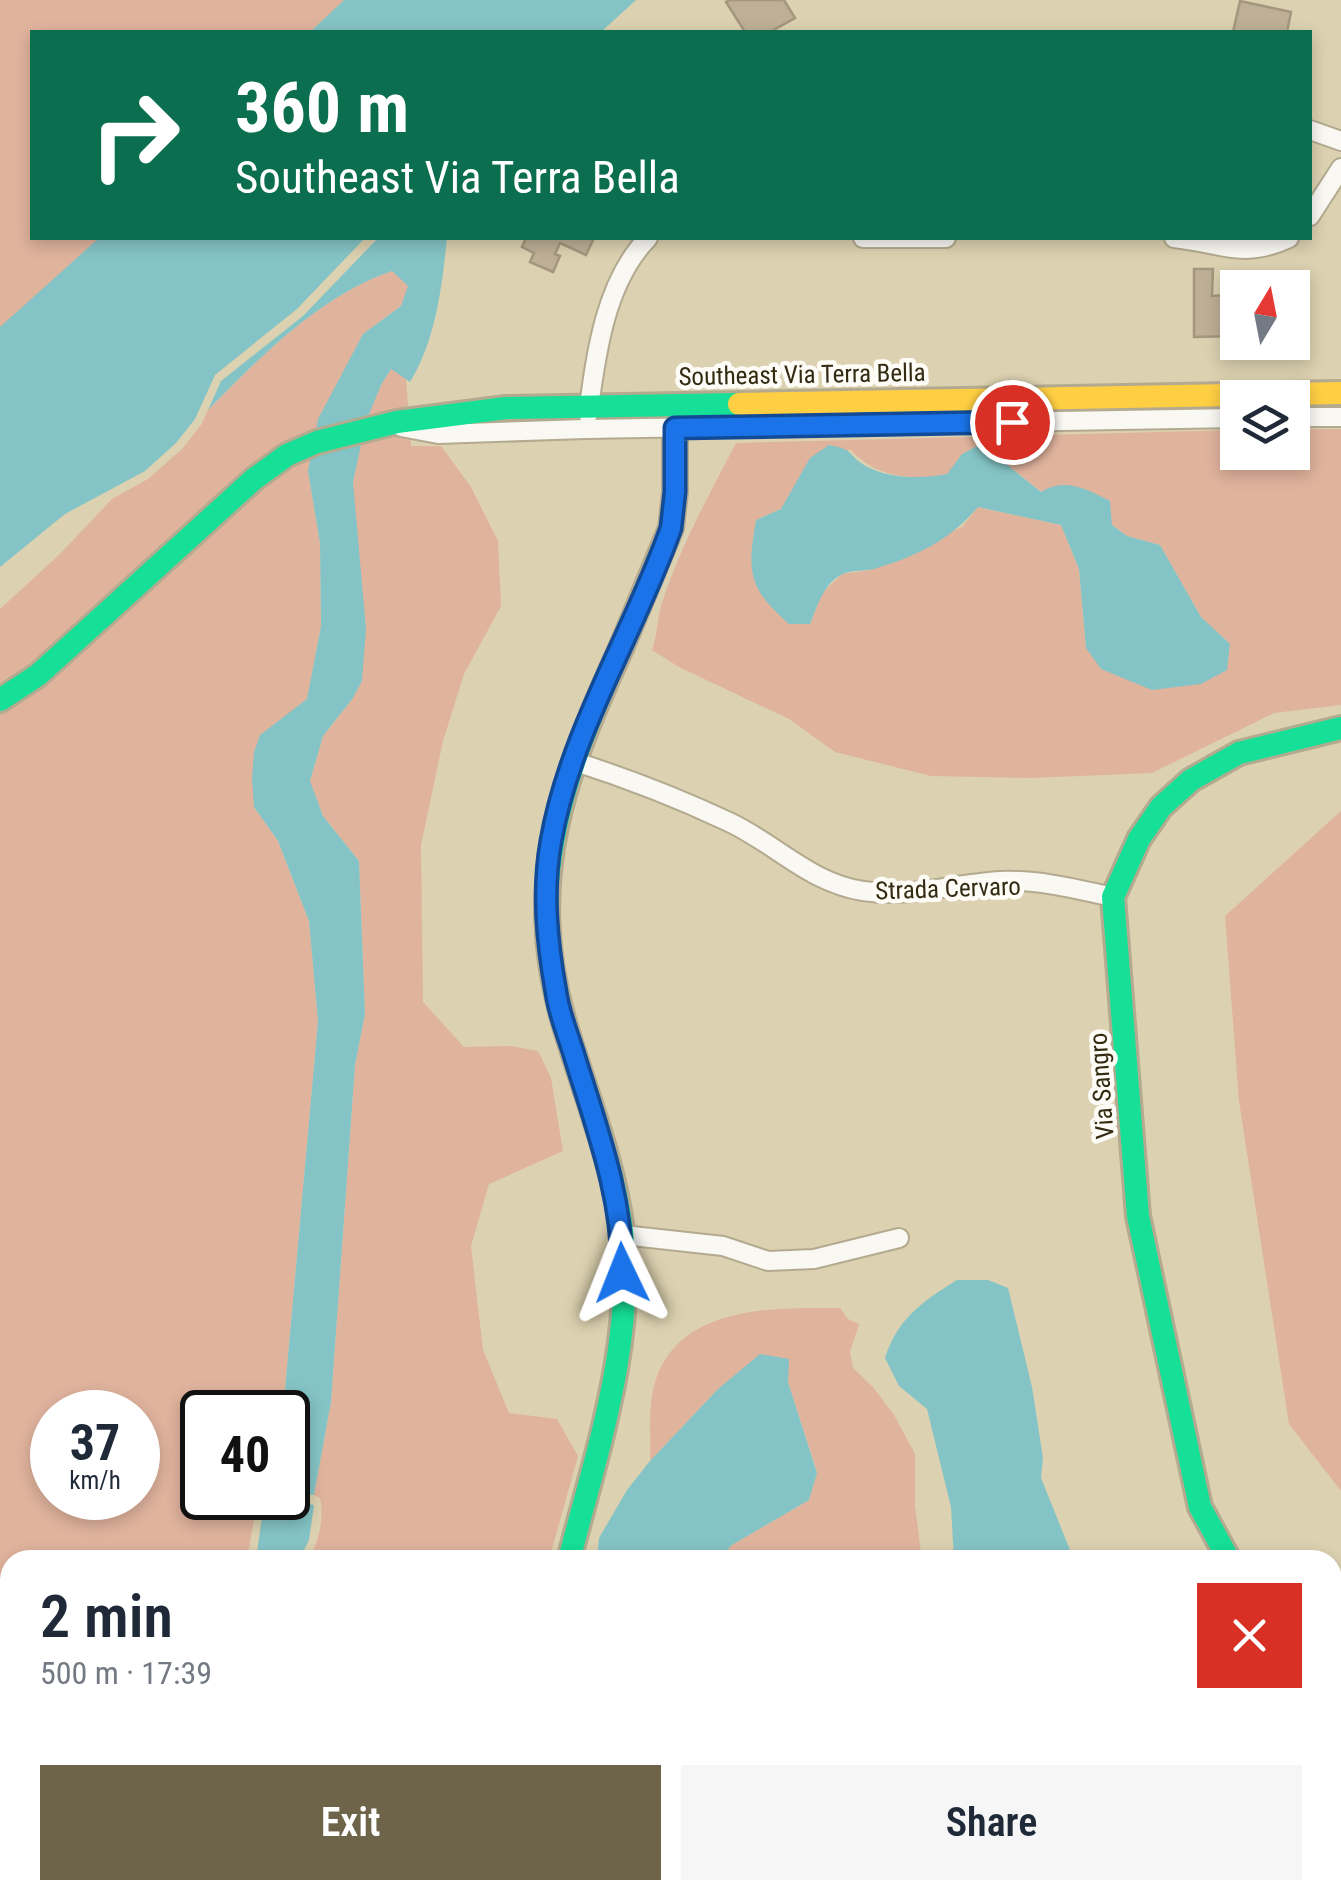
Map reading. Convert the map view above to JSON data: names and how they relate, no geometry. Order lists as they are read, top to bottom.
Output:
{
  "streets": {
    "street": ["Southeast Via Terra Bella", "Strada Cervaro", "Via Sangro"]
  },
  "crossings": [
    ["Strada Cervaro", "Via Sangro"]
  ],
  "north": "top",
  "page": {
    "turn": ["360 m", "Southeast Via Terra Bella"],
    "speed": "37 km/h",
    "limit": "40",
    "heading": ["2 min", "500 m · 17:39"],
    "buttons": ["Exit", "Share"]
  }
}
